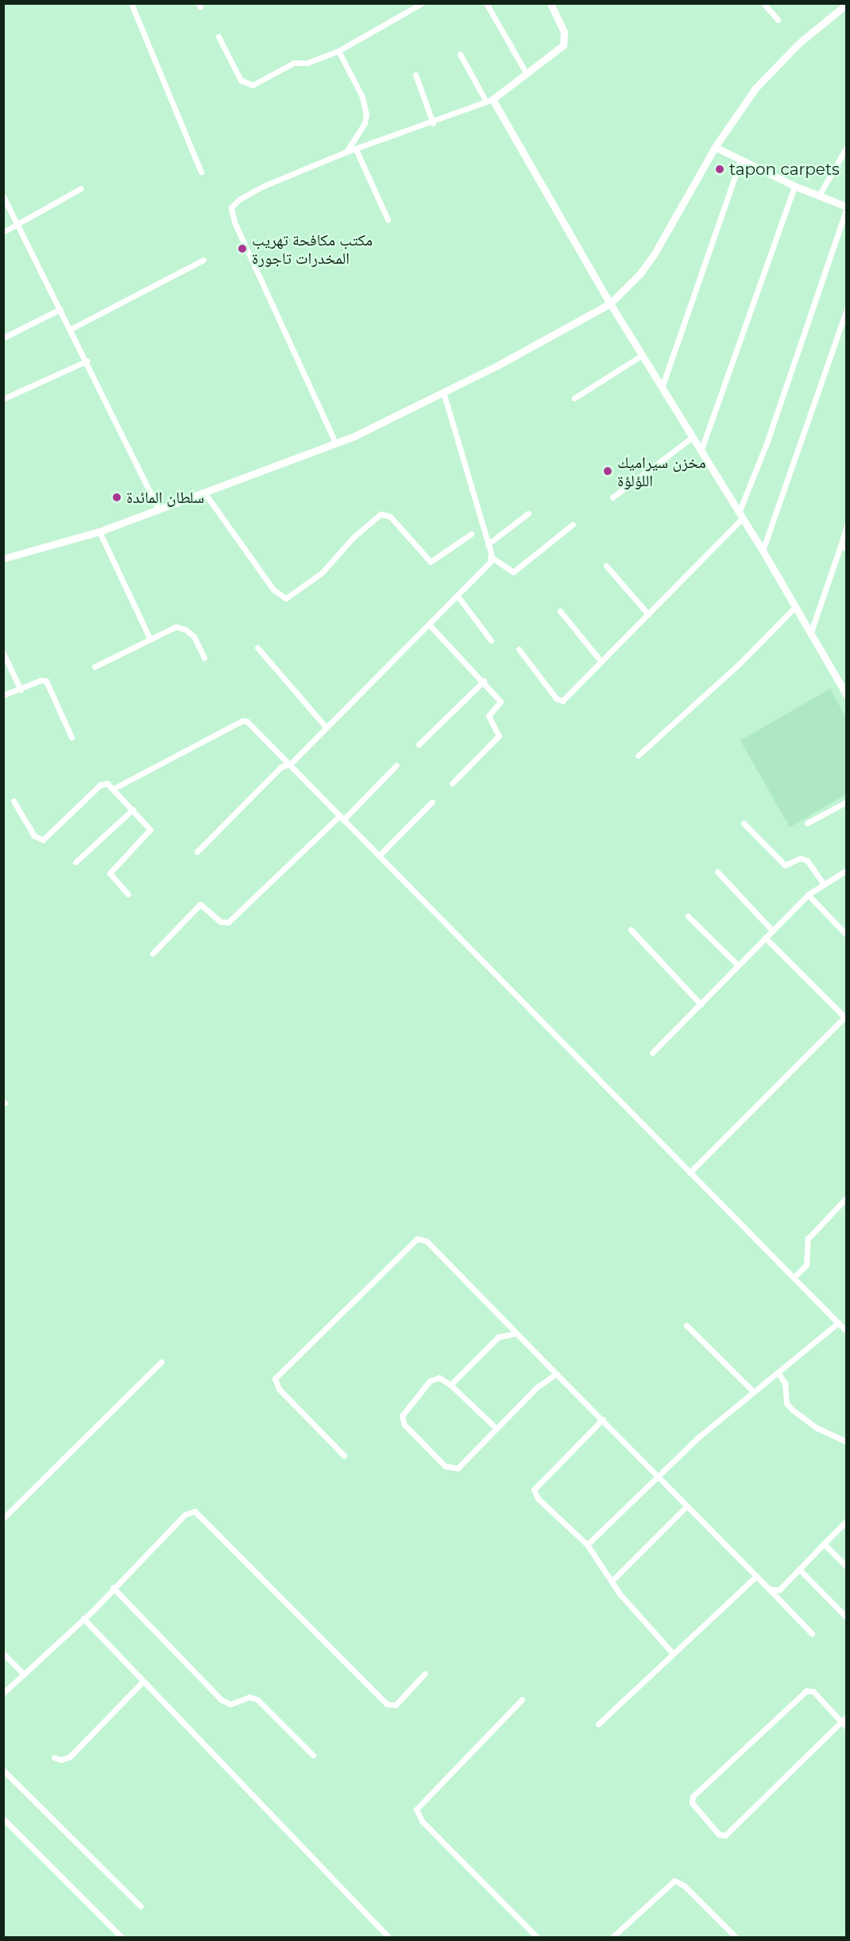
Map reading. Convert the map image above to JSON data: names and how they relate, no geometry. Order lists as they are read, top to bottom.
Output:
{
  "places": [
    "tapon carpets",
    "مكتب مكافحة تهريب المخدرات تاجورة",
    "مخزن سيراميك اللؤلؤة",
    "سلطان المائدة"
  ]
}
